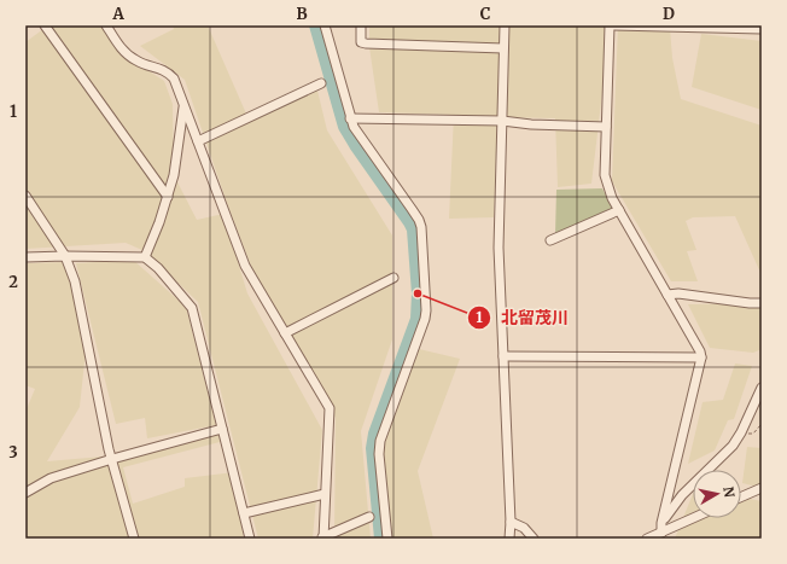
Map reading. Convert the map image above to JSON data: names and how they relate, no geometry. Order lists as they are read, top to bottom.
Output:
{
  "places": ["北留茂川"],
  "north": "right",
  "grid": {
    "columns": [
      "A",
      "B",
      "C",
      "D"
    ],
    "rows": ["1", "2", "3"]
  }
}
